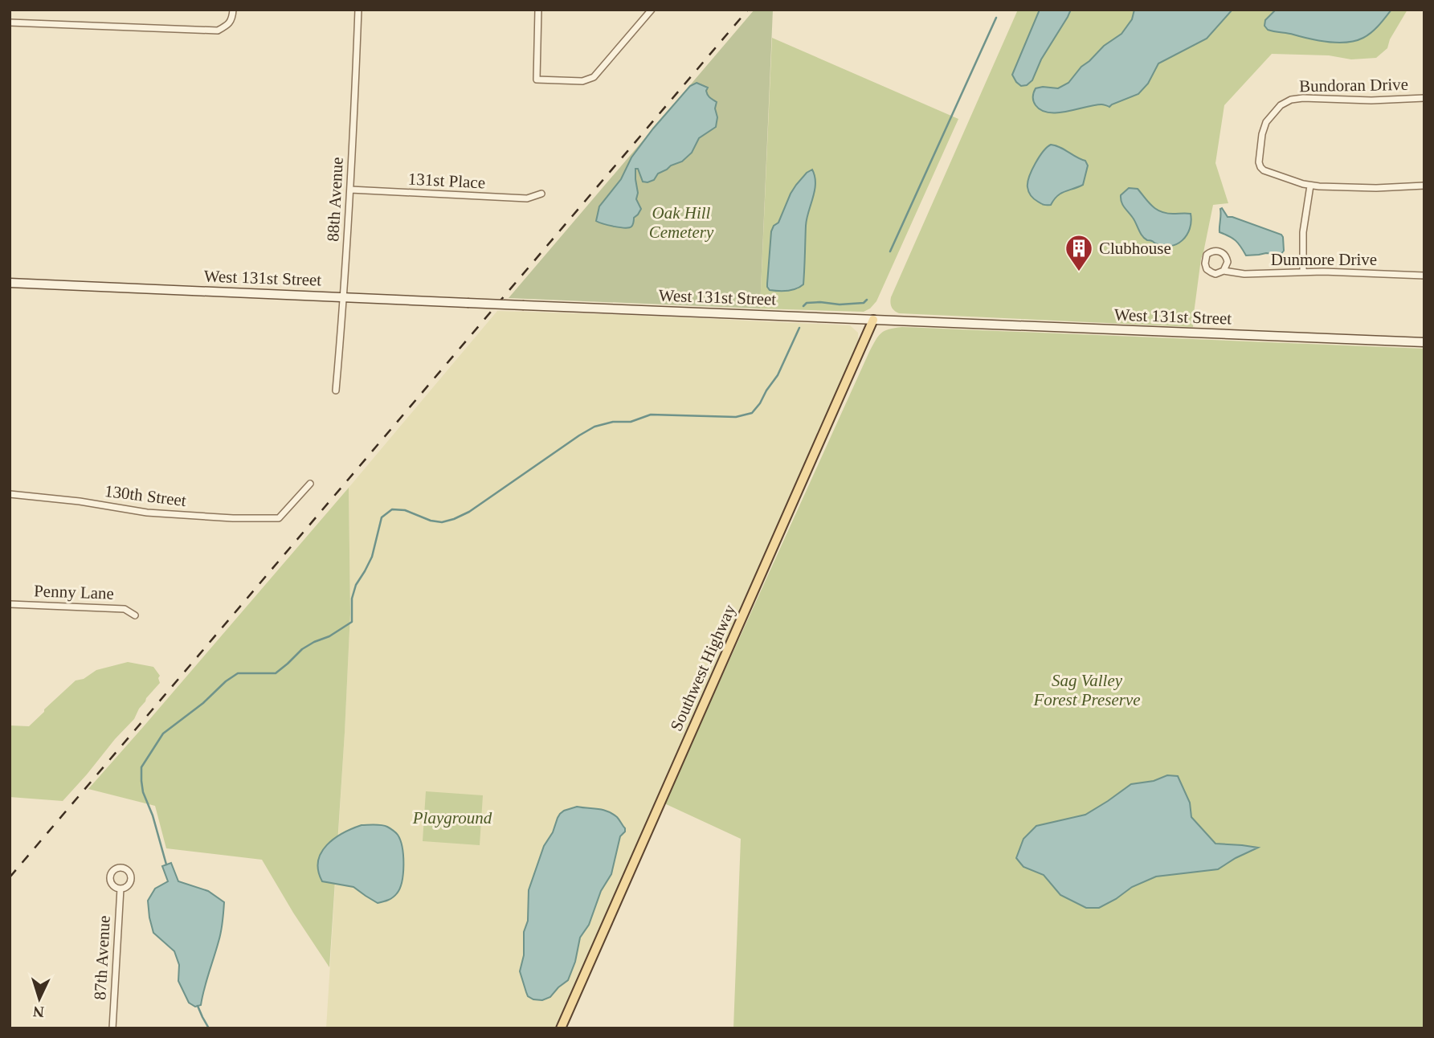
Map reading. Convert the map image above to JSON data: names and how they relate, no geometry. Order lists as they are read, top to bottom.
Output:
{
  "streets": {
    "main road": ["Southwest Highway"],
    "street": [
      "Bundoran Drive",
      "131st Place",
      "88th Avenue",
      "Dunmore Drive",
      "West 131st Street",
      "130th Street",
      "Penny Lane",
      "87th Avenue"
    ]
  },
  "crossings": [
    ["131st Place", "88th Avenue"],
    ["88th Avenue", "West 131st Street"],
    ["West 131st Street", "Southwest Highway"]
  ],
  "parks": ["Oak Hill Cemetery", "Sag Valley Forest Preserve", "Playground"],
  "places": {
    "building": ["Clubhouse"]
  },
  "north": "bottom"
}
